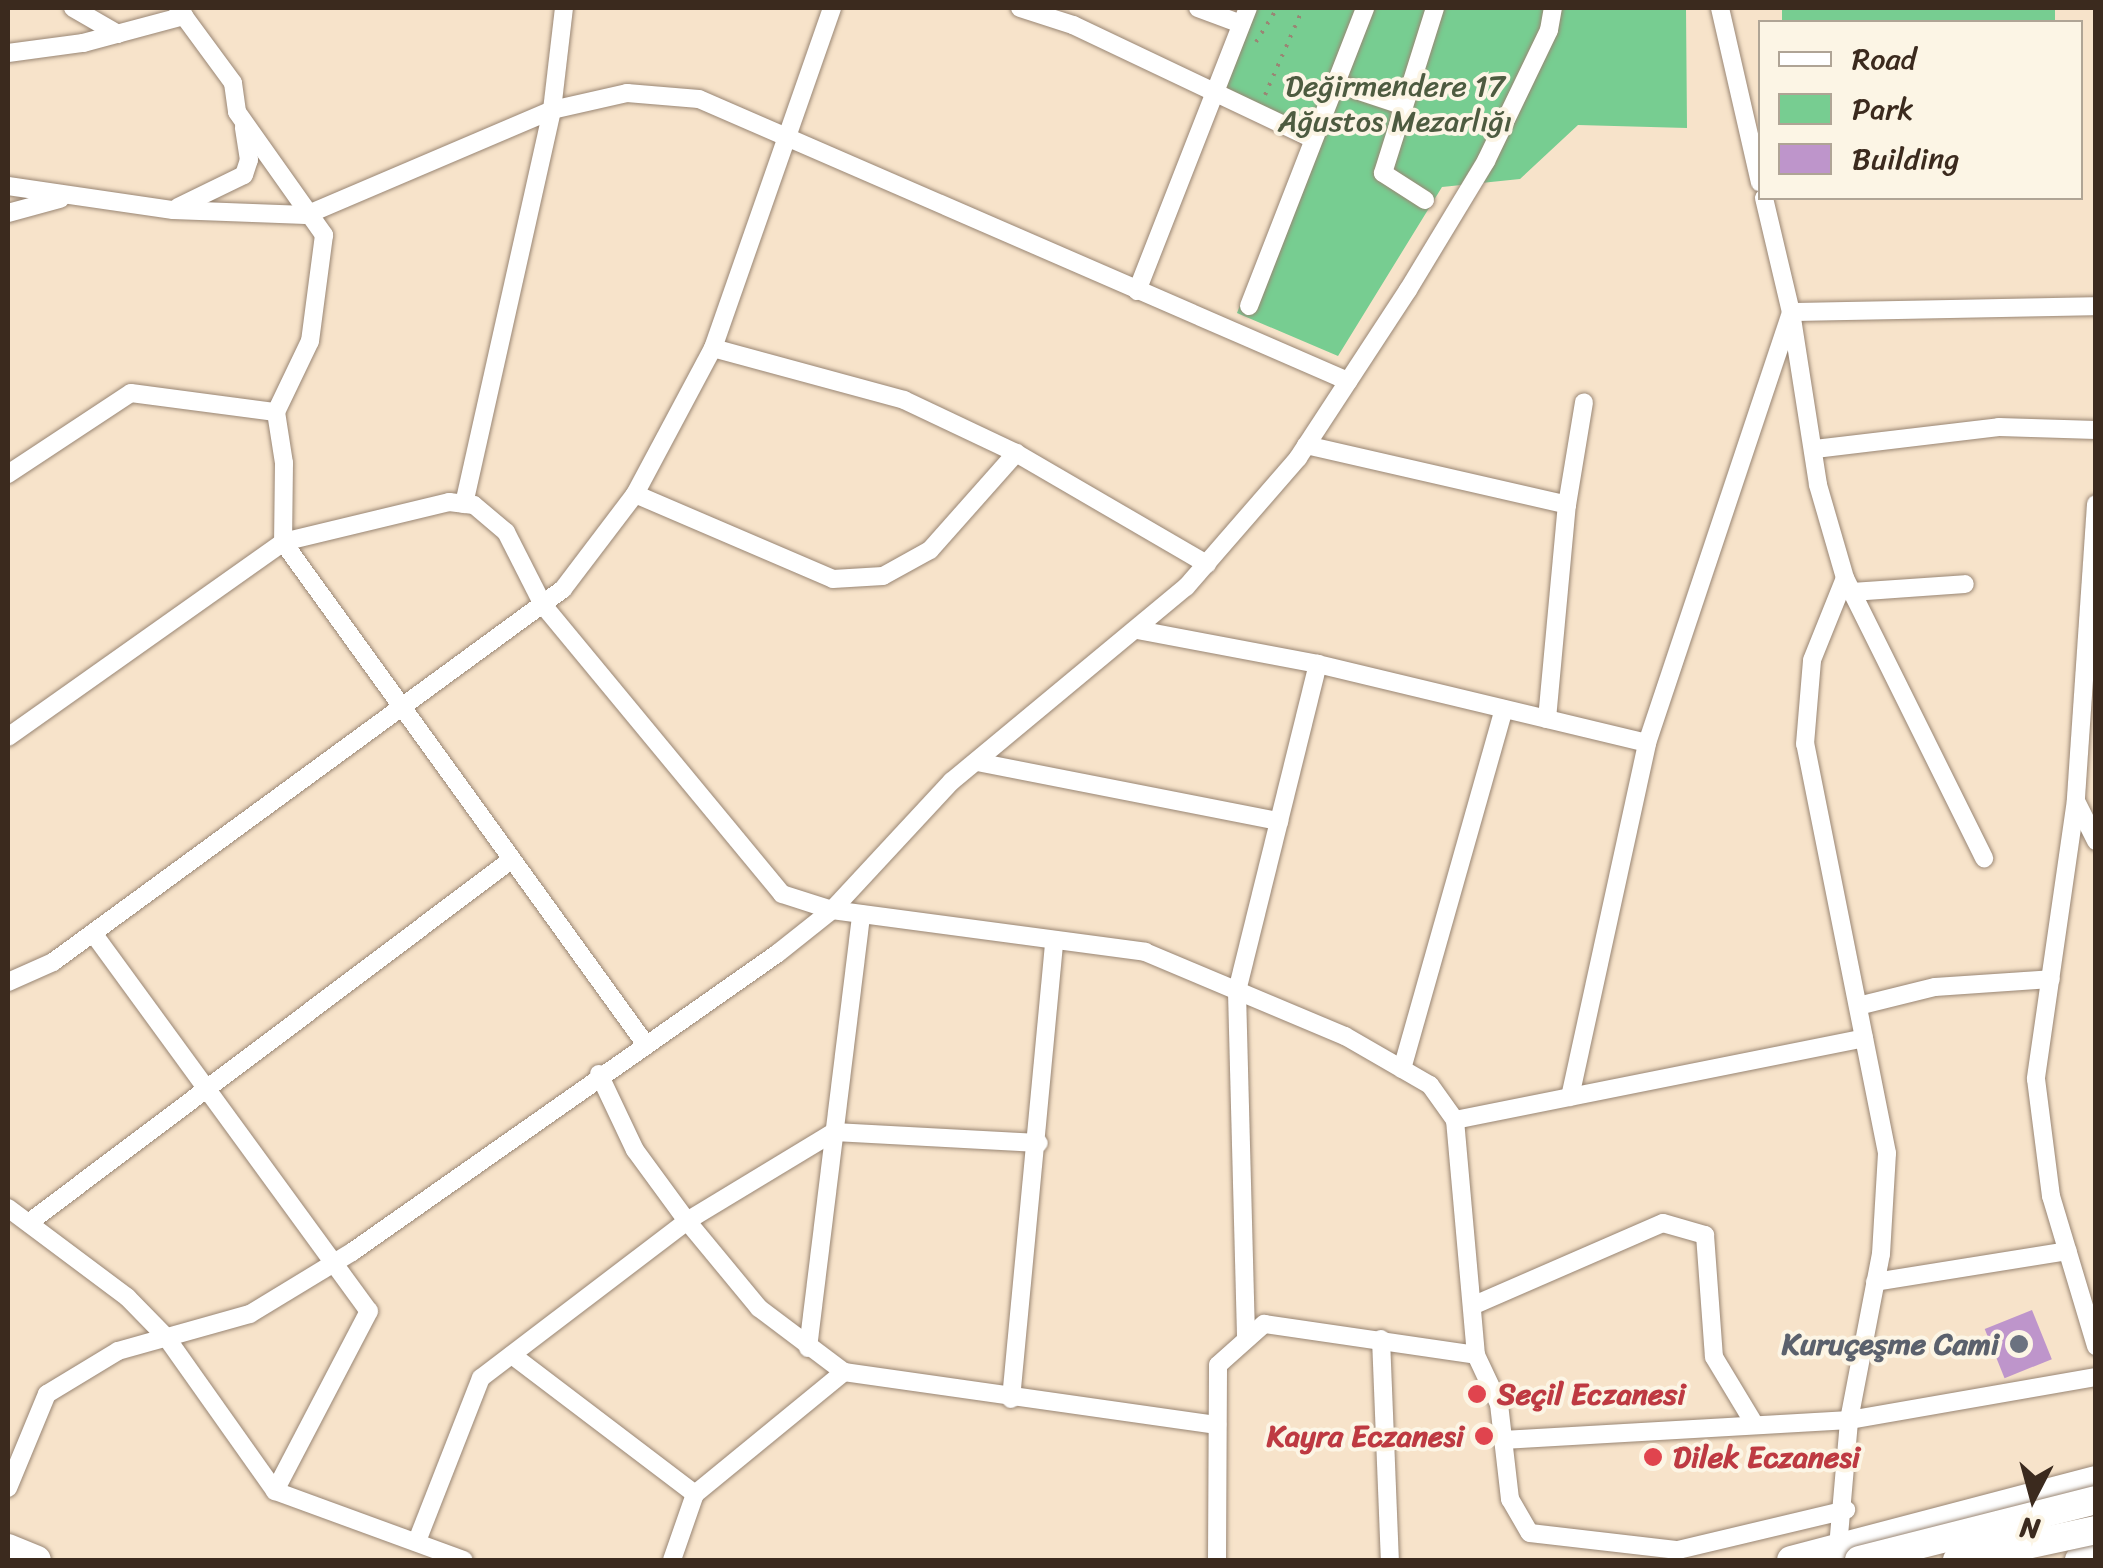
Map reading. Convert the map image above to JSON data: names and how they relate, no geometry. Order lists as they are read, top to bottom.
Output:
{
  "parks": ["Değirmendere 17 Ağustos Mezarlığı"],
  "places": [
    "Kuruçeşme Cami",
    "Seçil Eczanesi",
    "Kayra Eczanesi",
    "Dilek Eczanesi"
  ],
  "legend": ["Road", "Park", "Building"],
  "north": "bottom"
}
